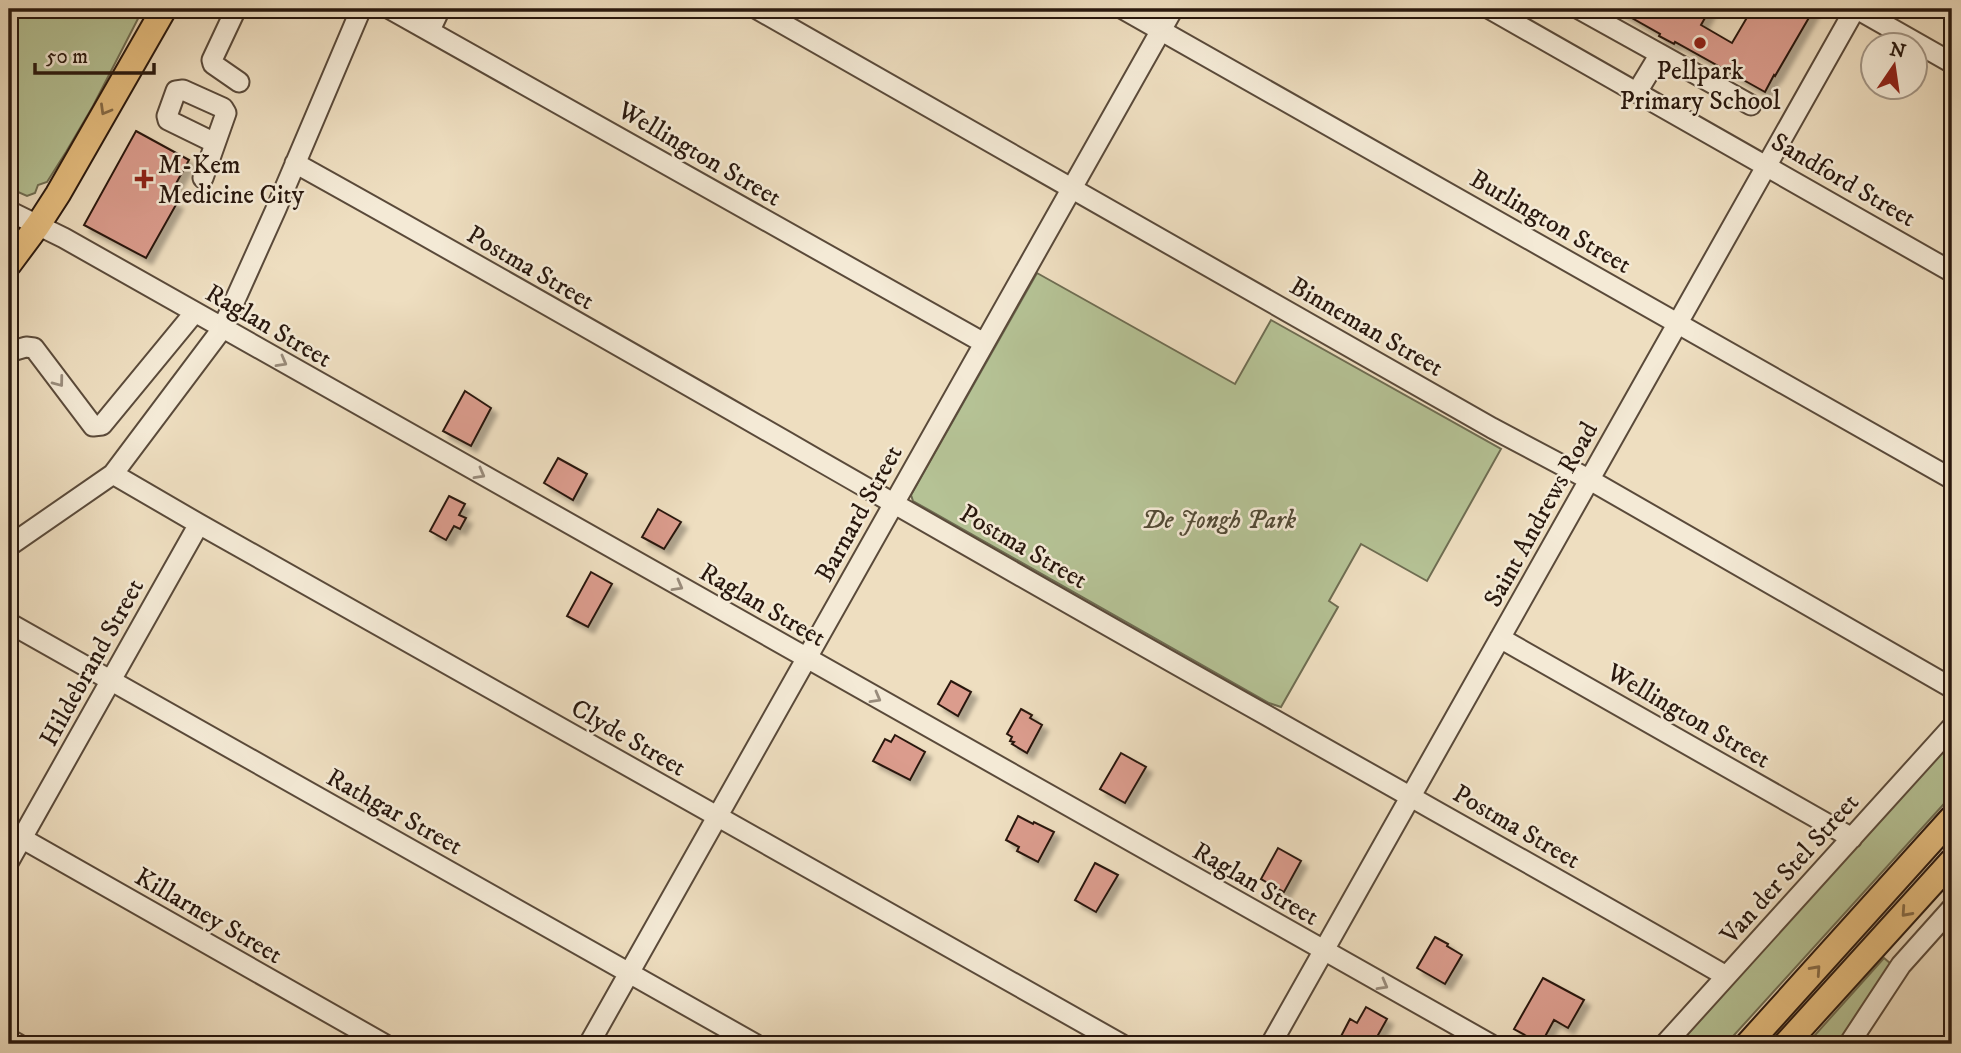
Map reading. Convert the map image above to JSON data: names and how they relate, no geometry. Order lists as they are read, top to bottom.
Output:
{
  "streets": {
    "street": [
      "Wellington Street",
      "Sandford Street",
      "Burlington Street",
      "Postma Street",
      "Raglan Street",
      "Binneman Street",
      "Barnard Street",
      "Saint Andrews Road",
      "Hildebrand Street",
      "Clyde Street",
      "Rathgar Street",
      "Van der Stel Street",
      "Killarney Street"
    ]
  },
  "crossings": [
    ["Wellington Street", "Barnard Street"],
    ["Wellington Street", "Saint Andrews Road"],
    ["Wellington Street", "Van der Stel Street"],
    ["Sandford Street", "Saint Andrews Road"],
    ["Burlington Street", "Barnard Street"],
    ["Burlington Street", "Saint Andrews Road"],
    ["Postma Street", "Barnard Street"],
    ["Postma Street", "Saint Andrews Road"],
    ["Postma Street", "Van der Stel Street"],
    ["Raglan Street", "Barnard Street"],
    ["Raglan Street", "Saint Andrews Road"],
    ["Binneman Street", "Barnard Street"],
    ["Binneman Street", "Saint Andrews Road"],
    ["Barnard Street", "Clyde Street"],
    ["Barnard Street", "Rathgar Street"],
    ["Hildebrand Street", "Clyde Street"],
    ["Hildebrand Street", "Rathgar Street"],
    ["Hildebrand Street", "Killarney Street"]
  ],
  "one_way": ["Raglan Street"],
  "parks": ["De Jongh Park"],
  "places": {
    "other": ["Pellpark Primary School"],
    "health": ["M-Kem Medicine City"]
  },
  "scale_bar": "50 m",
  "north": "top"
}
